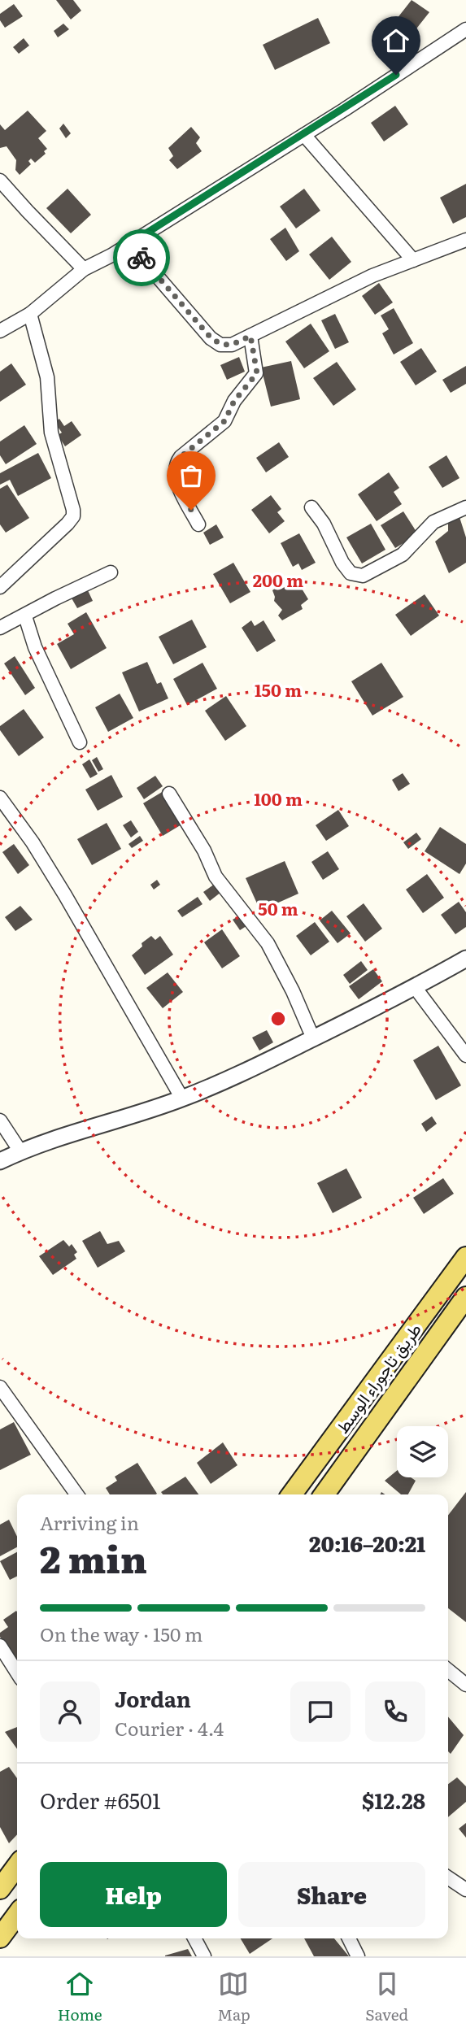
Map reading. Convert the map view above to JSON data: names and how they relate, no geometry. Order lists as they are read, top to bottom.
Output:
{
  "streets": {
    "main road": ["طريق تاجوراء الوسط"]
  },
  "page": {
    "heading": ["2 min", "Arriving in", "20:16–20:21"],
    "panel": [
      "Jordan",
      "Courier · 4.4",
      "Order #6501",
      "$12.28"
    ],
    "bar": "On the way · 150 m",
    "buttons": ["Help", "Share"],
    "tabs": ["Home", "Map", "Saved"]
  },
  "rings": [
    "200 m",
    "150 m",
    "100 m",
    "50 m"
  ]
}
